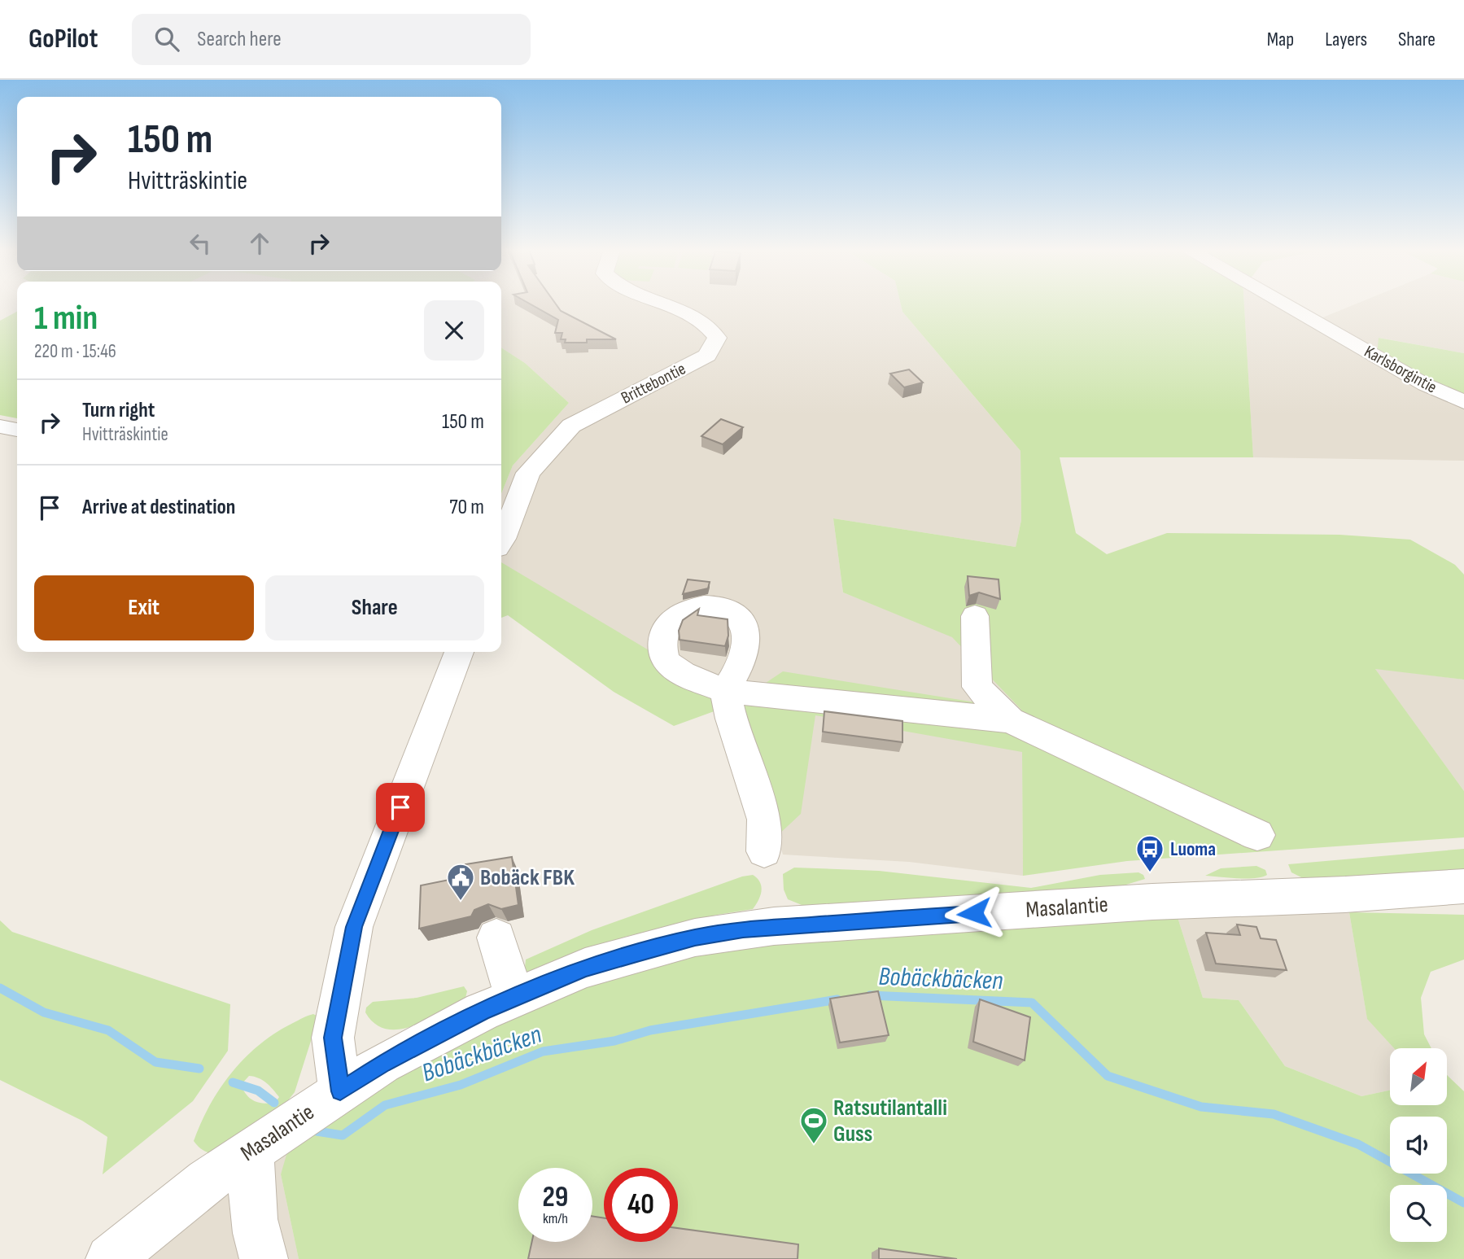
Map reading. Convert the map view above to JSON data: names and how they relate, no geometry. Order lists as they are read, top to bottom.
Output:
{
  "streets": {
    "street": ["Karlsborgintie", "Brittebontie", "Masalantie"]
  },
  "water": ["Bobäckbäcken"],
  "places": {
    "bus stop": ["Luoma"],
    "public building": ["Bobäck FBK"],
    "sports": ["Ratsutilantalli Guss"]
  },
  "north": "top right",
  "page": {
    "header": "GoPilot",
    "search": "Search here",
    "nav": ["Map", "Layers", "Share"],
    "turn": ["150 m", "Hvitträskintie"],
    "heading": ["1 min", "220 m · 15:46"],
    "list": [
      {
        "name": "Turn right",
        "note": "Hvitträskintie",
        "value": "150 m"
      },
      {
        "name": "Arrive at destination",
        "value": "70 m"
      }
    ],
    "buttons": ["Exit", "Share"],
    "speed": "29 km/h",
    "limit": "40"
  }
}
